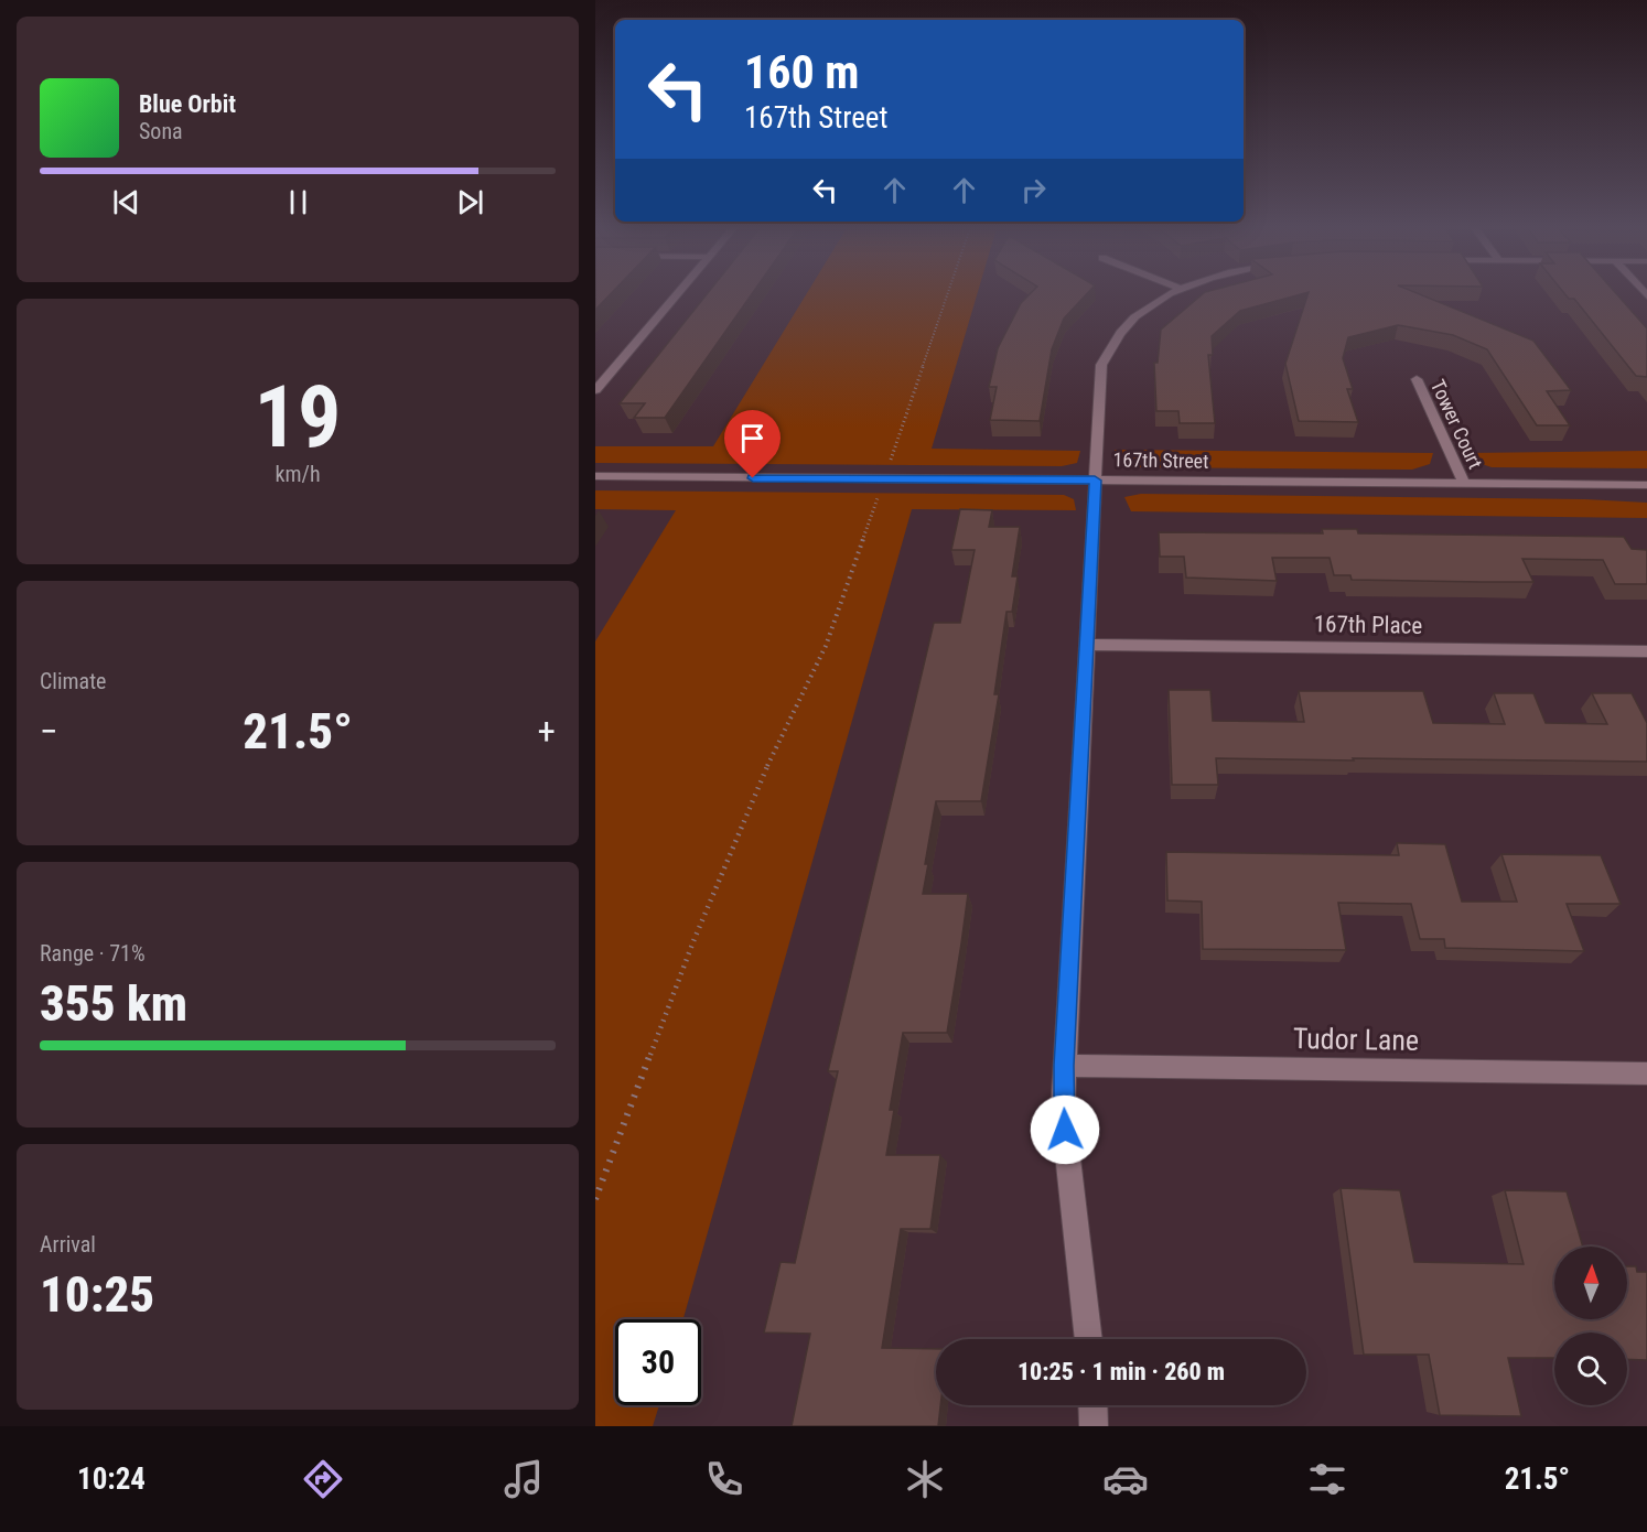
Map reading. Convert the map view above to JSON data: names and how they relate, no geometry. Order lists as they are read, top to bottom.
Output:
{
  "streets": {
    "street": [
      "Tower Court",
      "167th Street",
      "167th Place",
      "Tudor Lane"
    ]
  },
  "crossings": [
    ["Tower Court", "167th Street"]
  ],
  "north": "top",
  "page": {
    "turn": ["160 m", "167th Street"],
    "song": ["Blue Orbit", "Sona"],
    "tile": [
      ["19", "km/h"],
      "Climate",
      ["Range · 71%", "355 km"],
      ["Arrival", "10:25"]
    ],
    "heat": ["−", "21.5°", "+"],
    "limit": "30",
    "trip": "10:25 · 1 min · 260 m",
    "tabs": ["10:24", "21.5°"]
  }
}
